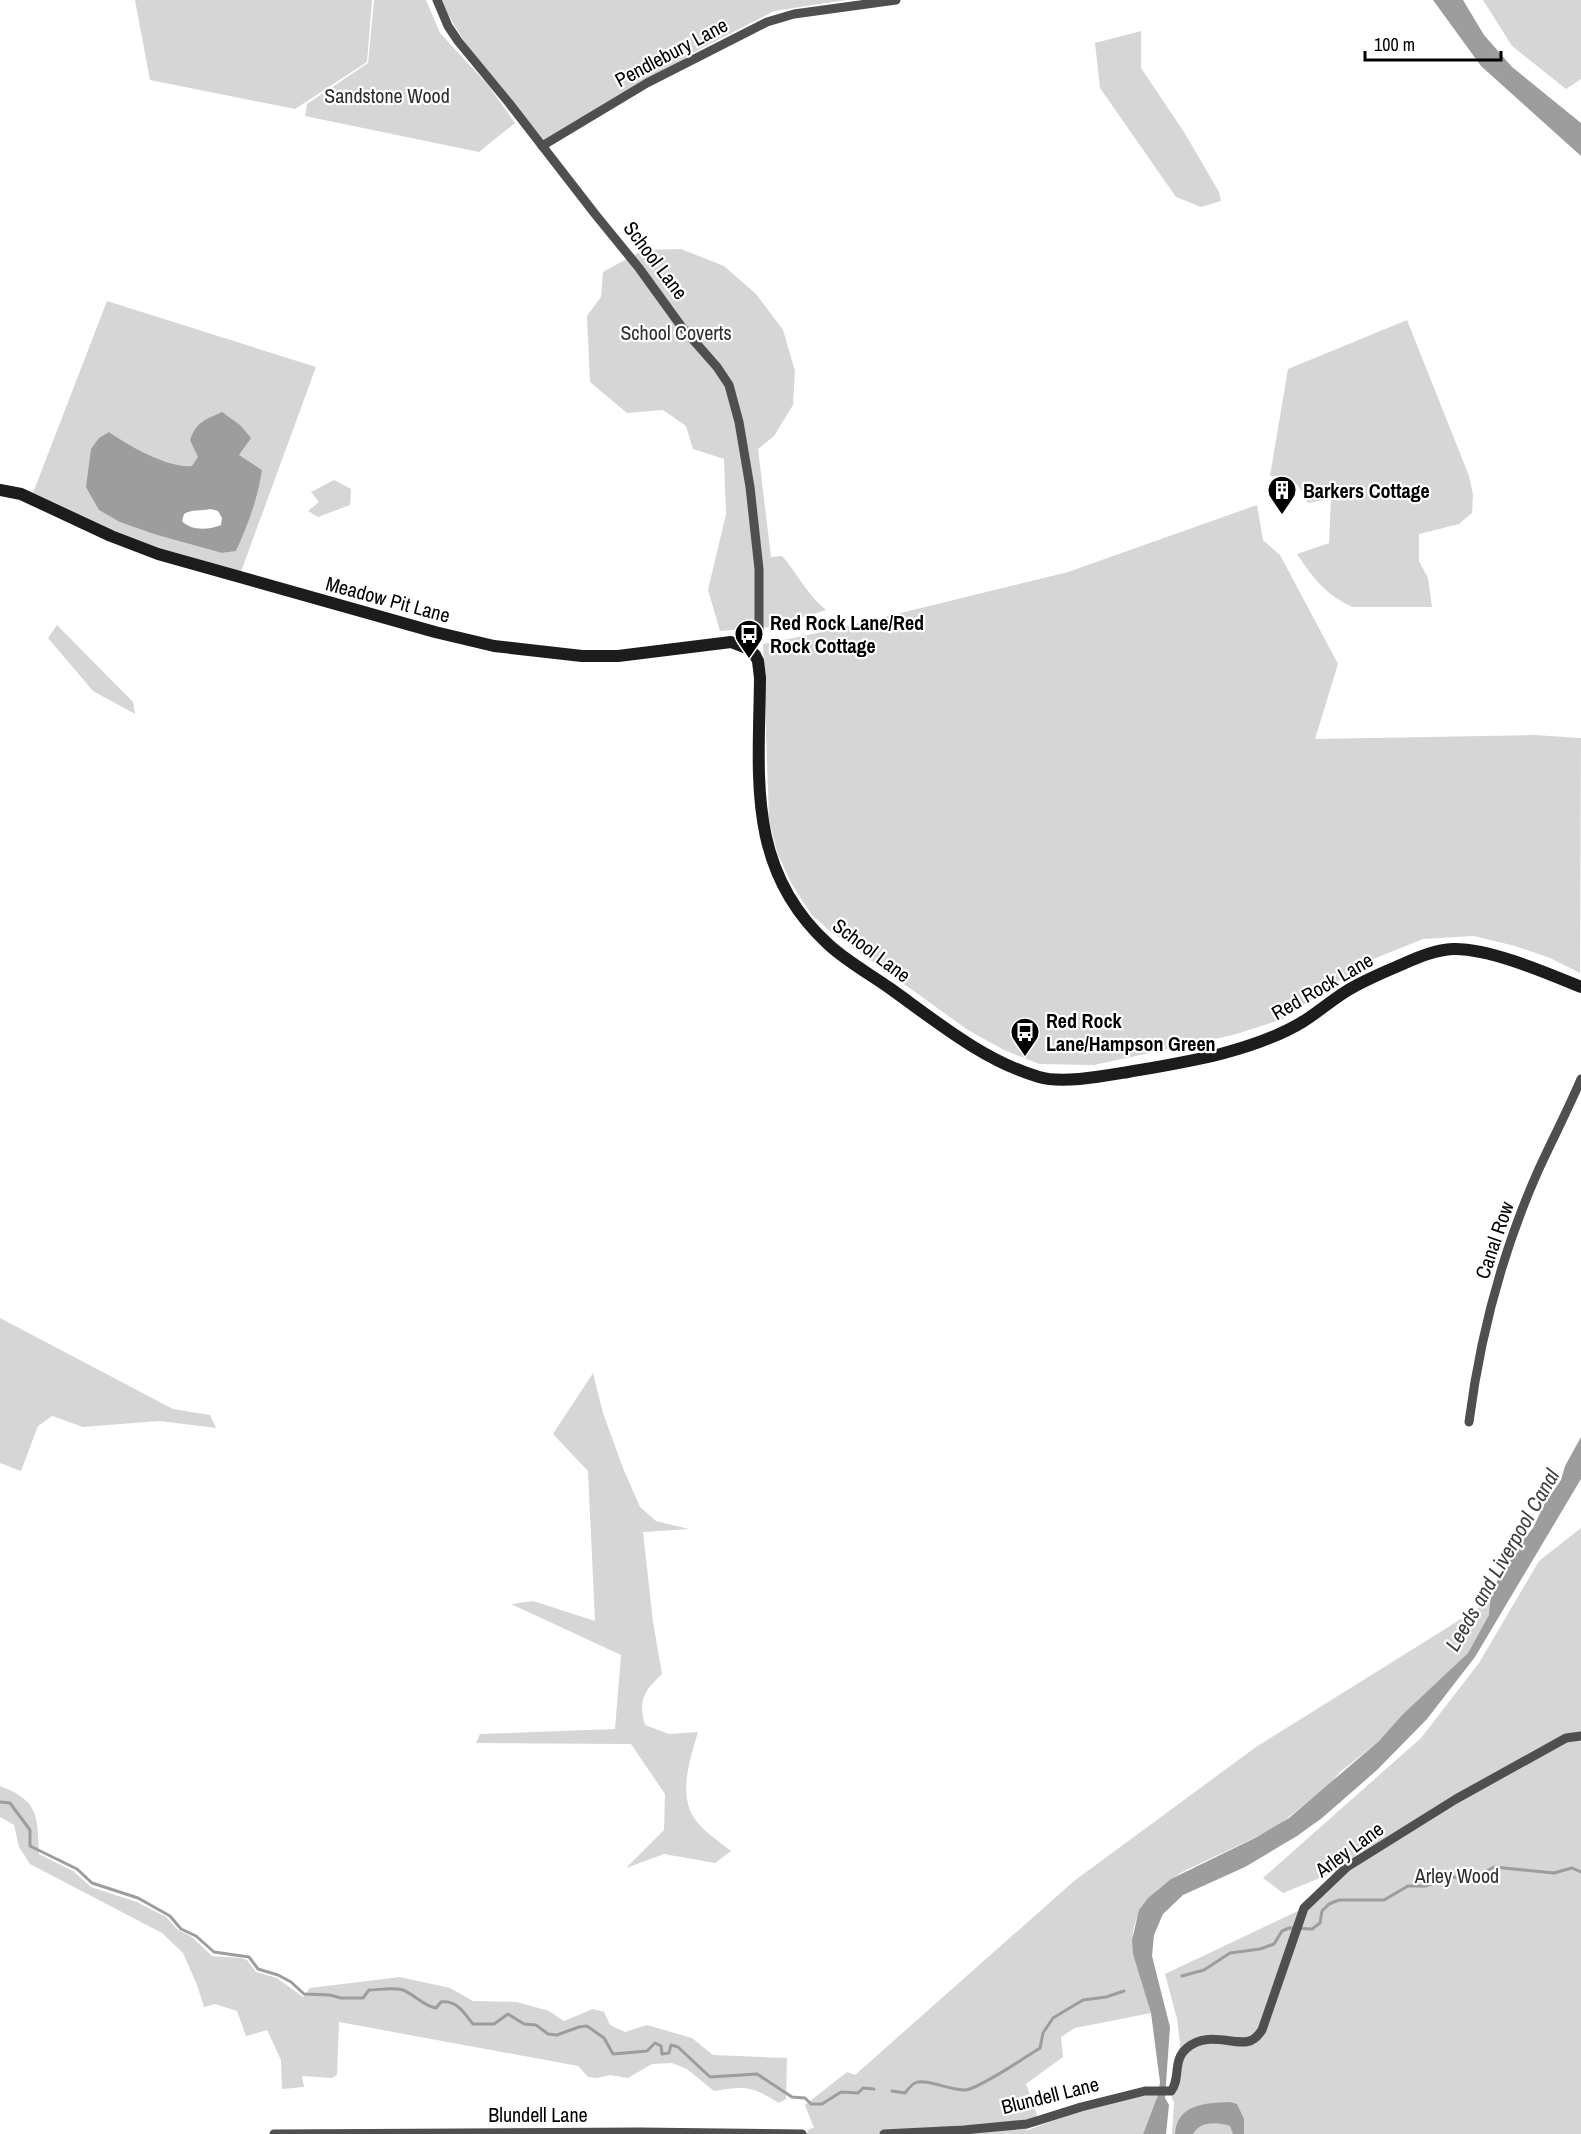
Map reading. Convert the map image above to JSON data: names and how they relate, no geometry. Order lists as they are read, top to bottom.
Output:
{
  "streets": {
    "main road": ["School Lane", "Meadow Pit Lane", "Red Rock Lane"],
    "street": [
      "Pendlebury Lane",
      "Canal Row",
      "Arley Lane",
      "Blundell Lane"
    ]
  },
  "crossings": [
    ["Pendlebury Lane", "School Lane"],
    ["School Lane", "Meadow Pit Lane"],
    ["School Lane", "Red Rock Lane"],
    ["Arley Lane", "Blundell Lane"]
  ],
  "water": ["Leeds and Liverpool Canal"],
  "parks": ["Sandstone Wood", "School Coverts", "Arley Wood"],
  "places": {
    "building": ["Barkers Cottage"],
    "bus stop": ["Red Rock Lane/Red Rock Cottage", "Red Rock Lane/Hampson Green"]
  },
  "scale_bar": "100 m"
}
